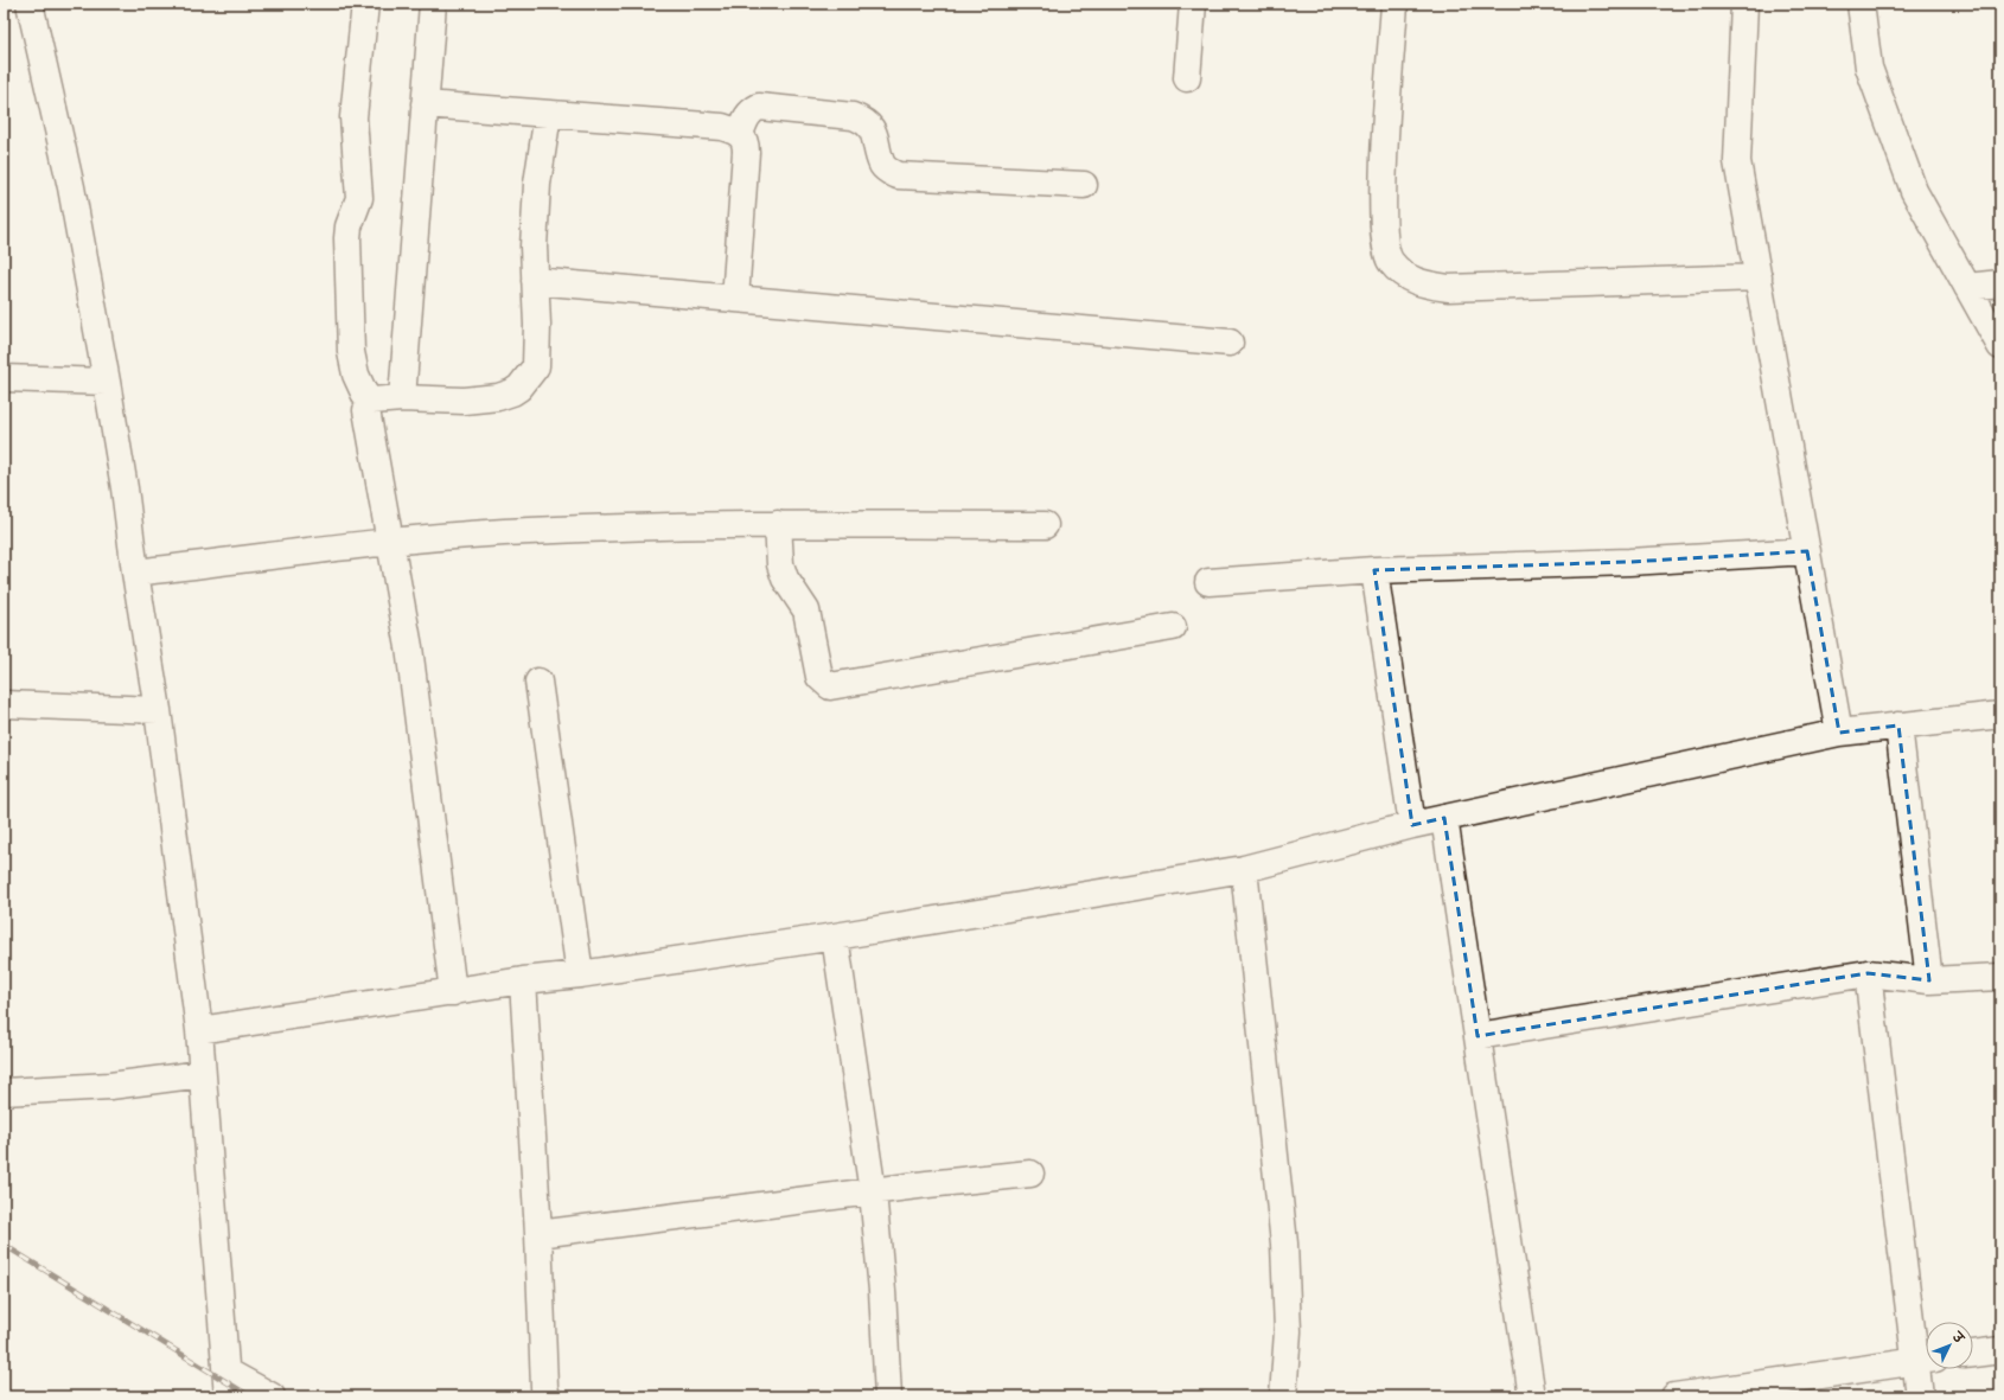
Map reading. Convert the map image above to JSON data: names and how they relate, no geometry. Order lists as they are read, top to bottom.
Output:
{
  "north": "top right"
}
